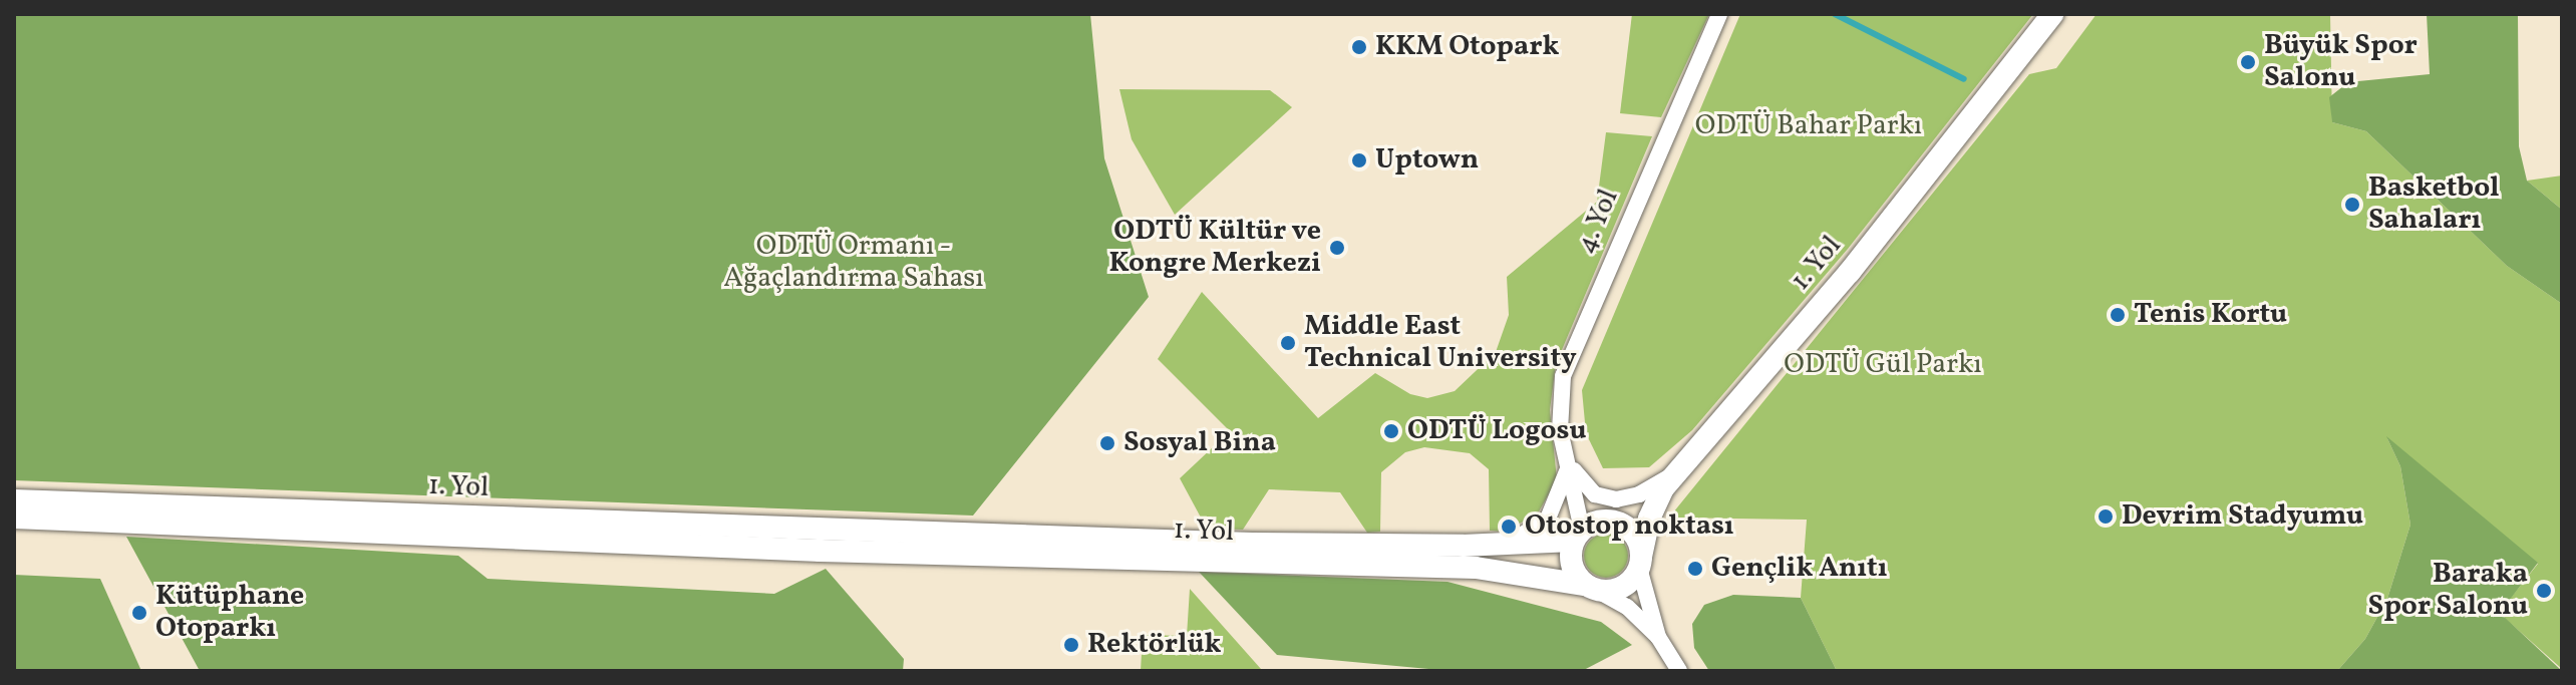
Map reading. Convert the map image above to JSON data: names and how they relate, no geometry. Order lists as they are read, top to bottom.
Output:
{
  "streets": {
    "main road": ["1. Yol"],
    "street": ["4. Yol"]
  },
  "crossings": [
    ["4. Yol", "1. Yol"]
  ],
  "parks": ["ODTÜ Bahar Parkı", "ODTÜ Ormanı - Ağaçlandırma Sahası", "ODTÜ Gül Parkı"],
  "places": [
    "KKM Otopark",
    "Büyük Spor Salonu",
    "Uptown",
    "Basketbol Sahaları",
    "ODTÜ Kültür ve Kongre Merkezi",
    "Tenis Kortu",
    "Middle East Technical University",
    "ODTÜ Logosu",
    "Sosyal Bina",
    "Devrim Stadyumu",
    "Otostop noktası",
    "Gençlik Anıtı",
    "Baraka Spor Salonu",
    "Kütüphane Otoparkı",
    "Rektörlük"
  ]
}
